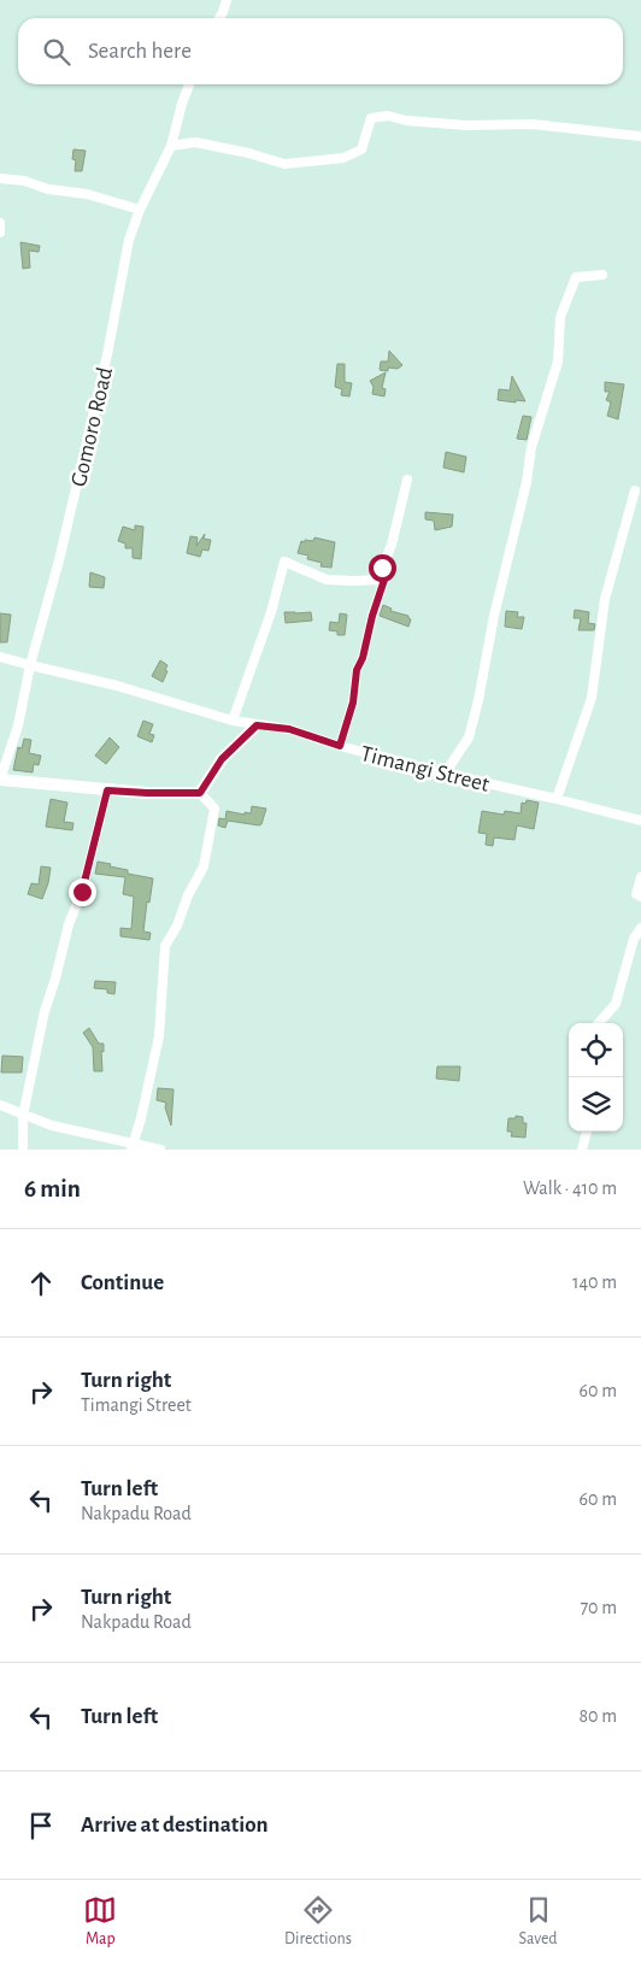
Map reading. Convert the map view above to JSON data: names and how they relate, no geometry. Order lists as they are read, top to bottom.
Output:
{
  "streets": {
    "street": ["Gomoro Road", "Timangi Street"]
  },
  "crossings": [
    ["Gomoro Road", "Timangi Street"]
  ],
  "page": {
    "search": "Search here",
    "heading": ["6 min", "Walk · 410 m"],
    "list": [
      ["Continue", "140 m"],
      ["Turn right", "Timangi Street", "60 m"],
      ["Turn left", "Nakpadu Road", "60 m"],
      ["Turn right", "Nakpadu Road", "70 m"],
      ["Turn left", "80 m"],
      "Arrive at destination"
    ],
    "nav": ["Map", "Directions", "Saved"]
  }
}
